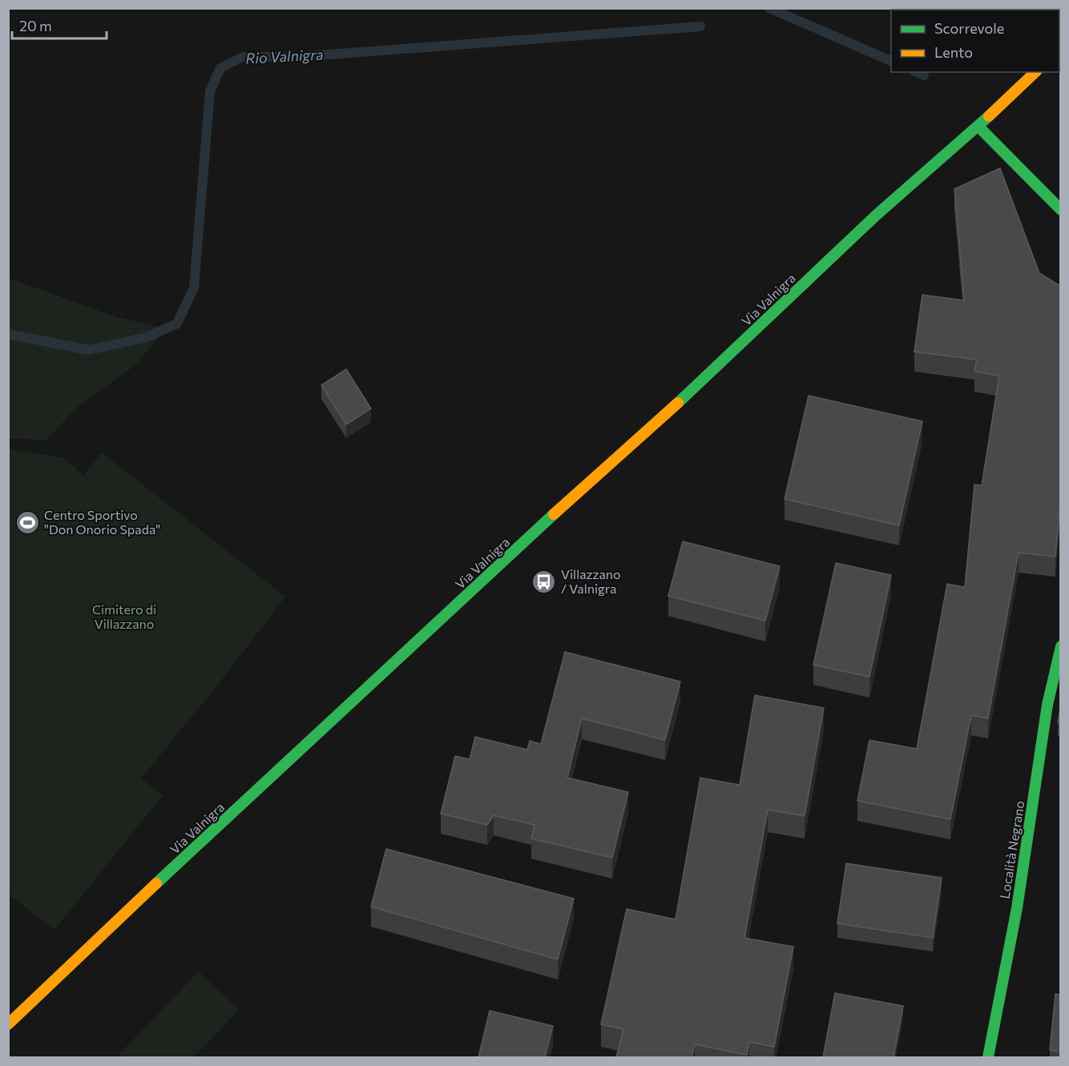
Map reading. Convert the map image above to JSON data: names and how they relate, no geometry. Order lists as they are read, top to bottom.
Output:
{
  "streets": {
    "main road": ["Via Valnigra", "Località Negrano"]
  },
  "water": ["Rio Valnigra"],
  "parks": ["Cimitero di Villazzano"],
  "places": {
    "sports": ["Centro Sportivo \"Don Onorio Spada\""],
    "bus stop": ["Villazzano / Valnigra"]
  },
  "legend": ["Scorrevole", "Lento"],
  "scale_bar": "20 m"
}
